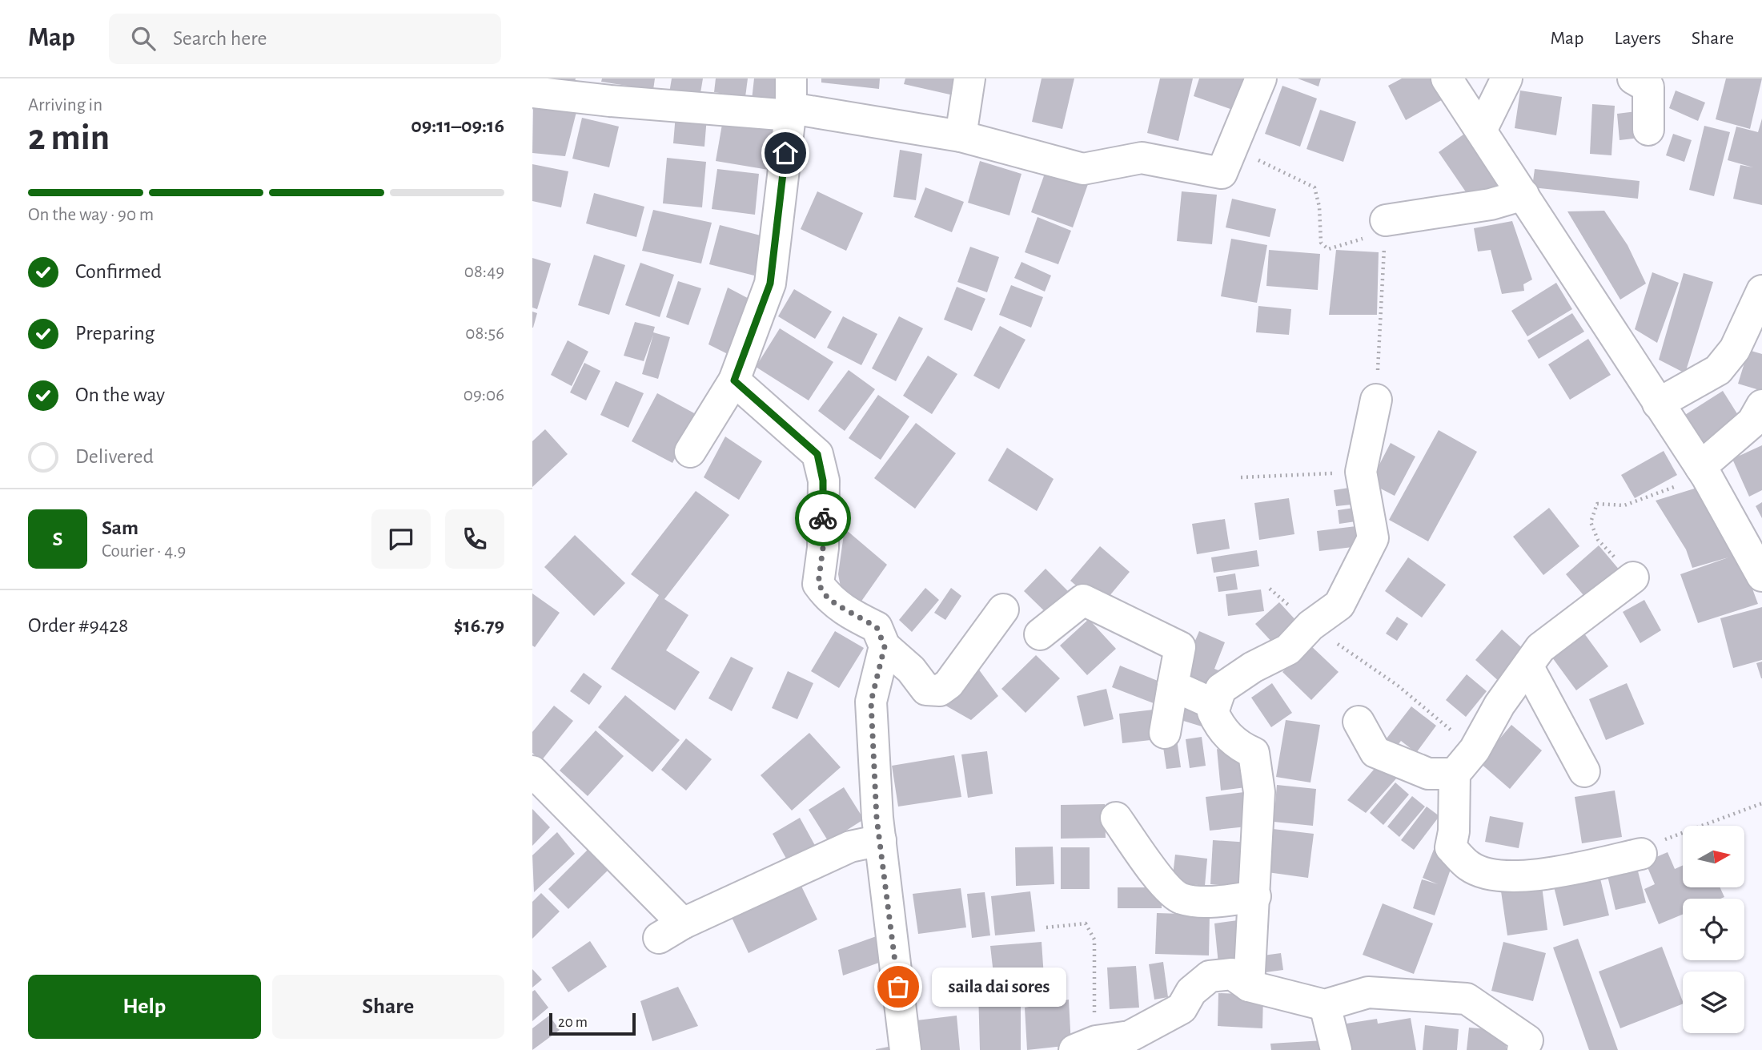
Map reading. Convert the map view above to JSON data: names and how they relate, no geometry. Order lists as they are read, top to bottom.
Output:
{
  "places": ["saila dai sores"],
  "scale_bar": "20 m",
  "north": "right",
  "page": {
    "header": "Map",
    "search": "Search here",
    "nav": ["Map", "Layers", "Share"],
    "heading": ["2 min", "Arriving in", "09:11–09:16"],
    "panel": [
      "Sam",
      "Courier · 4.9",
      "Order #9428",
      "$16.79"
    ],
    "bar": "On the way · 90 m",
    "list": [
      ["Confirmed", "08:49"],
      ["Preparing", "08:56"],
      ["On the way", "09:06"],
      "Delivered"
    ],
    "round": "S",
    "buttons": ["Help", "Share"],
    "bubble": "saila dai sores",
    "scale": "20 m"
  }
}
